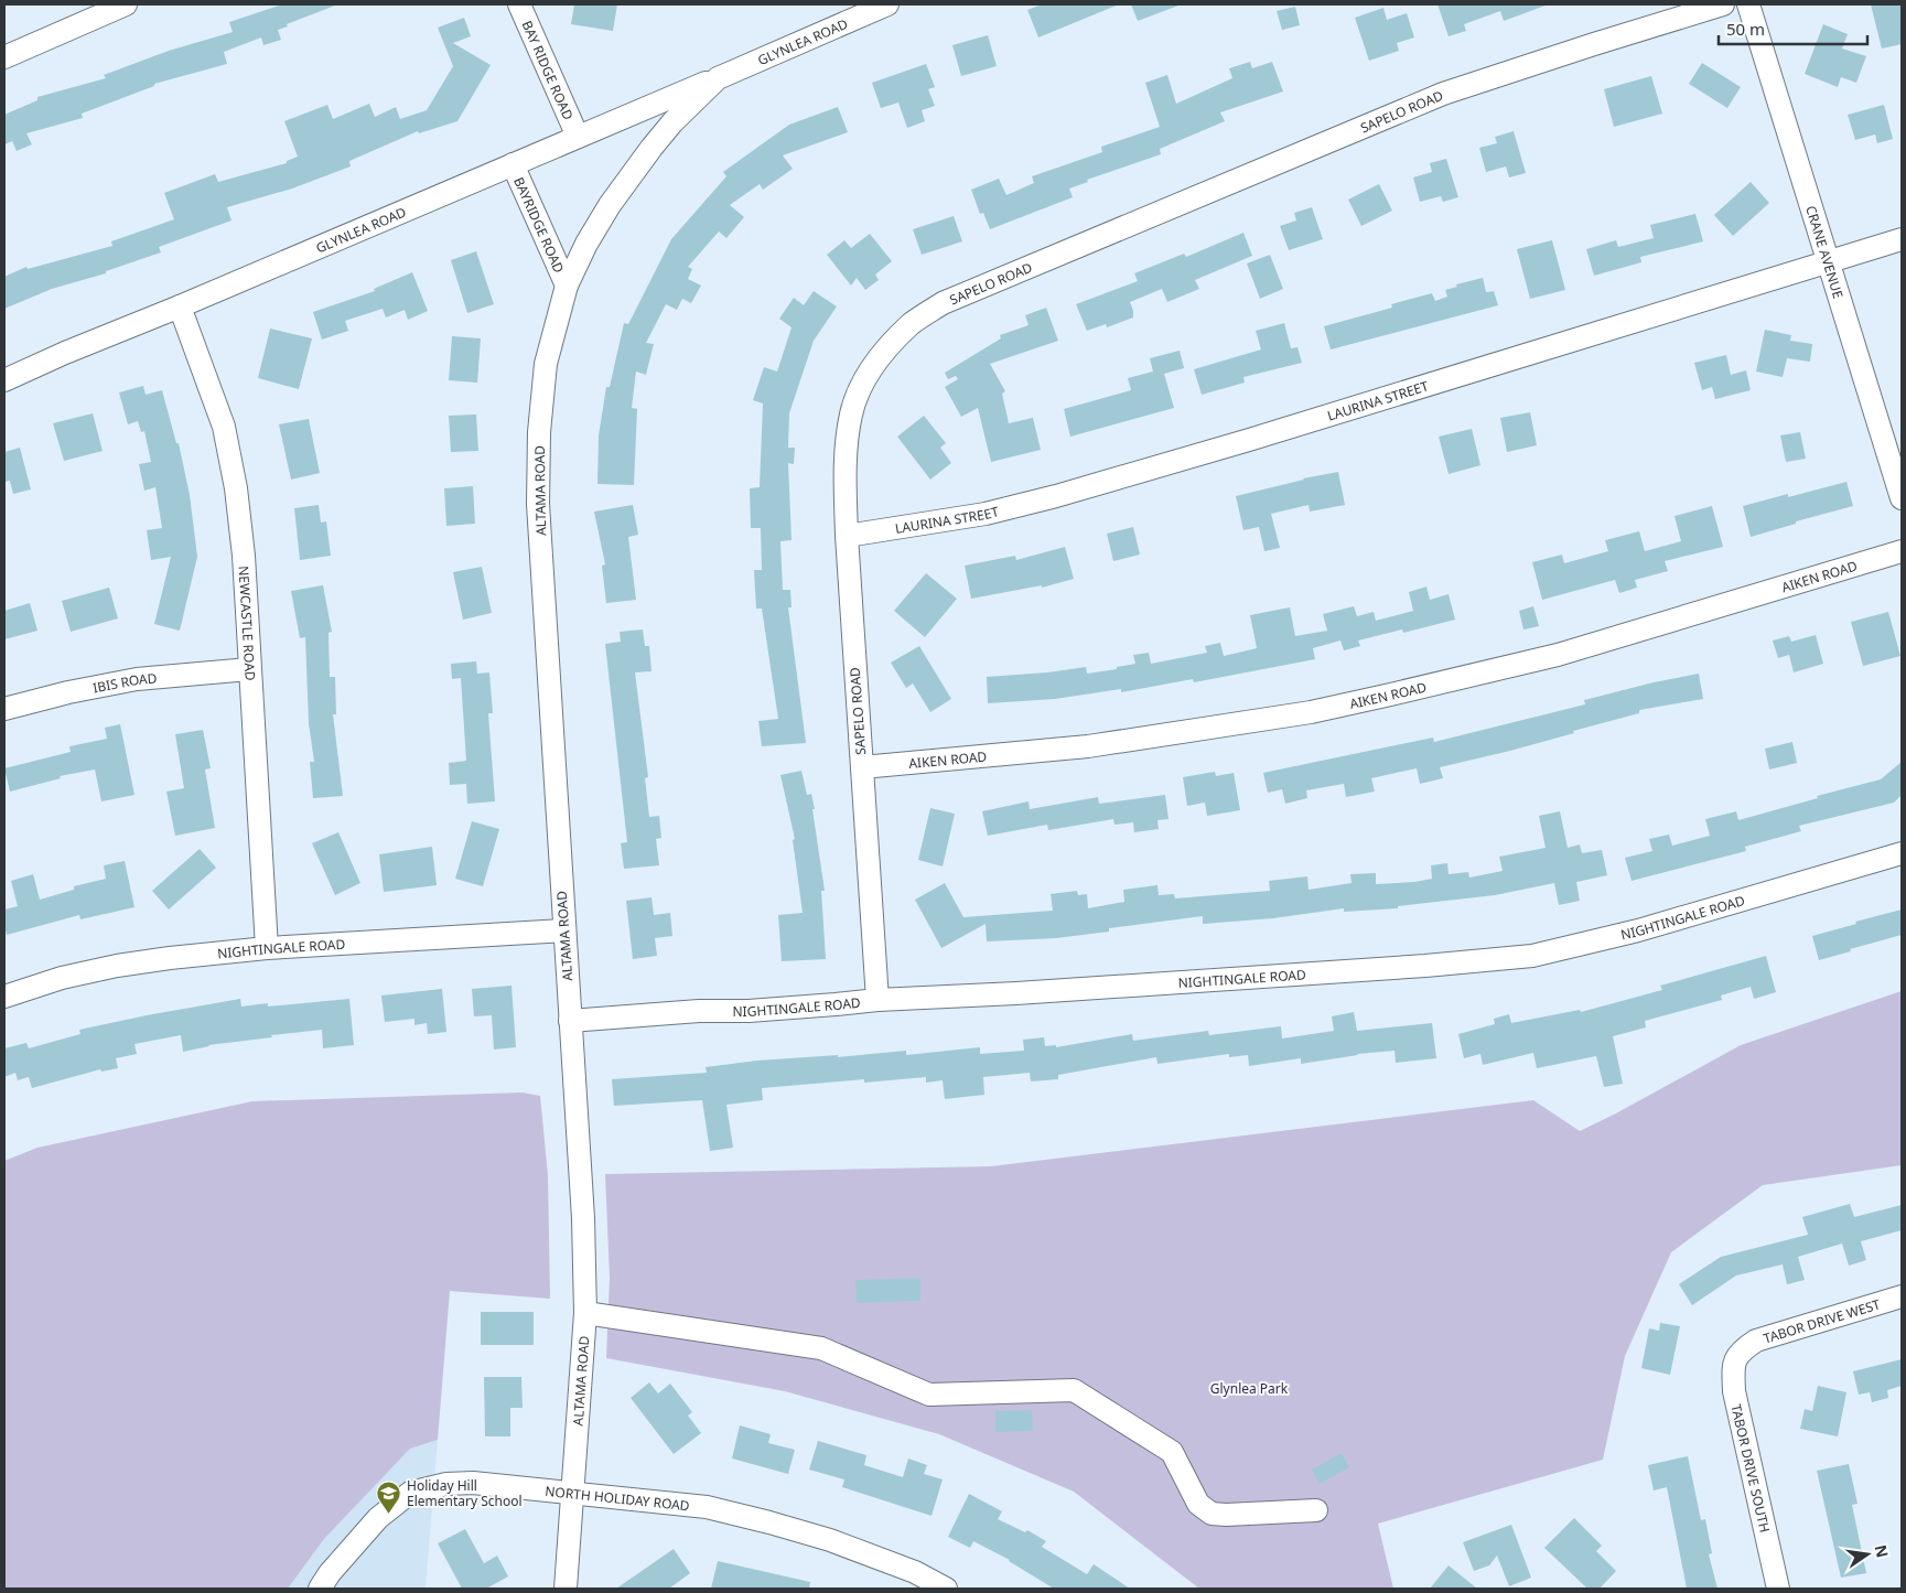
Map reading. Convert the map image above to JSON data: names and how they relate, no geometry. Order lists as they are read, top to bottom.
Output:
{
  "streets": {
    "street": [
      "GLYNLEA ROAD",
      "BAY RIDGE ROAD",
      "SAPELO ROAD",
      "BAYRIDGE ROAD",
      "CRANE AVENUE",
      "LAURINA STREET",
      "ALTAMA ROAD",
      "AIKEN ROAD",
      "NEWCASTLE ROAD",
      "IBIS ROAD",
      "NIGHTINGALE ROAD",
      "TABOR DRIVE WEST",
      "TABOR DRIVE SOUTH",
      "NORTH HOLIDAY ROAD"
    ]
  },
  "crossings": [
    ["GLYNLEA ROAD", "BAY RIDGE ROAD"],
    ["GLYNLEA ROAD", "BAYRIDGE ROAD"],
    ["GLYNLEA ROAD", "ALTAMA ROAD"],
    ["GLYNLEA ROAD", "NEWCASTLE ROAD"],
    ["SAPELO ROAD", "LAURINA STREET"],
    ["SAPELO ROAD", "AIKEN ROAD"],
    ["SAPELO ROAD", "NIGHTINGALE ROAD"],
    ["BAYRIDGE ROAD", "ALTAMA ROAD"],
    ["CRANE AVENUE", "LAURINA STREET"],
    ["ALTAMA ROAD", "NIGHTINGALE ROAD"],
    ["ALTAMA ROAD", "NORTH HOLIDAY ROAD"],
    ["NEWCASTLE ROAD", "IBIS ROAD"],
    ["NEWCASTLE ROAD", "NIGHTINGALE ROAD"],
    ["TABOR DRIVE WEST", "TABOR DRIVE SOUTH"]
  ],
  "parks": ["Glynlea Park"],
  "places": {
    "school or university": ["Holiday Hill Elementary School"]
  },
  "scale_bar": "50 m",
  "north": "right"
}
